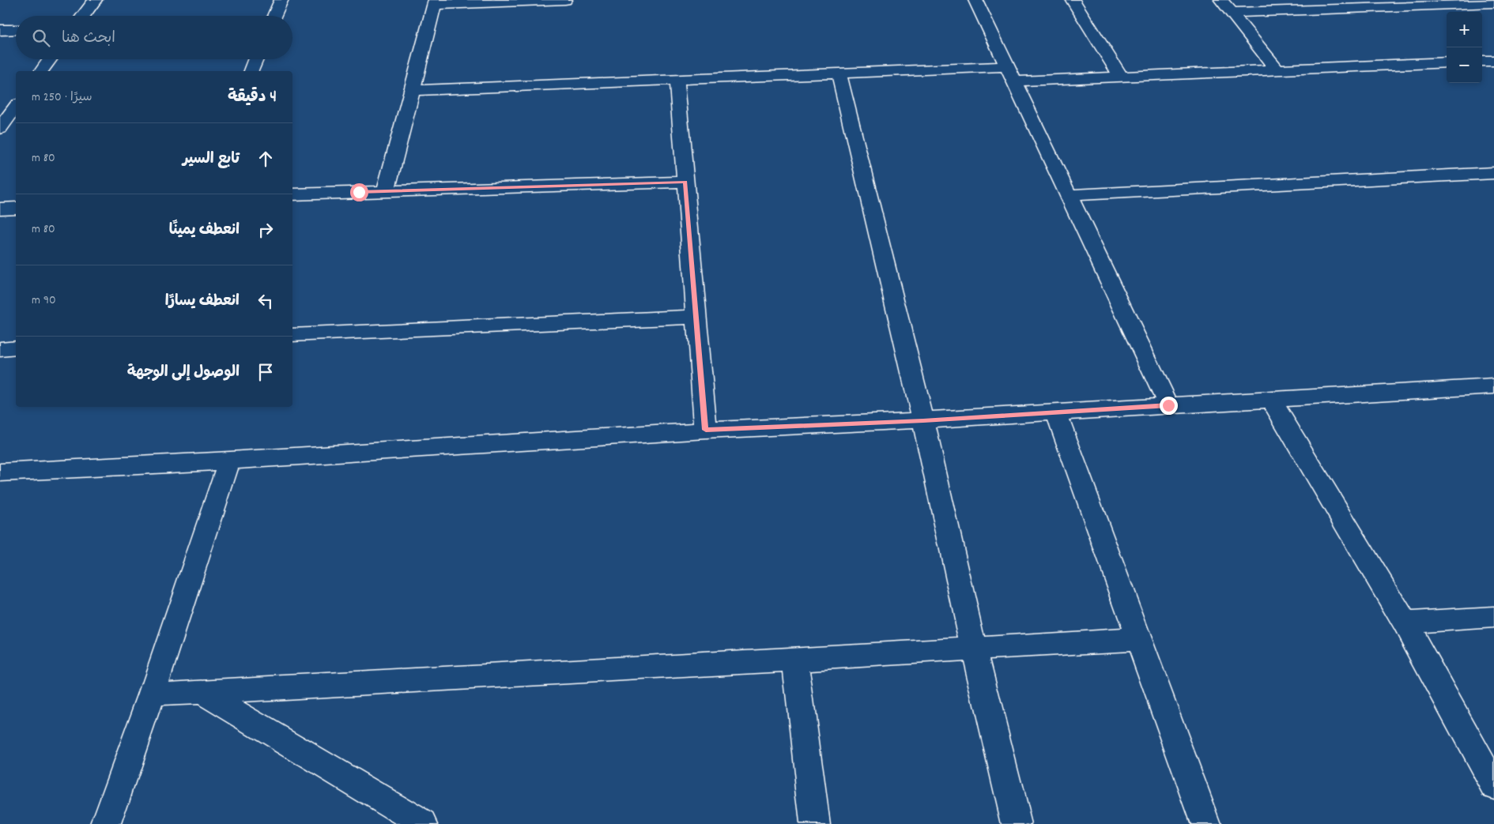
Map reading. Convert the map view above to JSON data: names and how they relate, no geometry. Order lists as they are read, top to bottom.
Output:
{
  "page": {
    "map_buttons": ["+", "−"],
    "search": "ابحث هنا",
    "heading": ["4 دقيقة", "سيرًا · 250 m"],
    "list": [
      ["تابع السير", "80 m"],
      ["انعطف يمينًا", "80 m"],
      ["انعطف يسارًا", "90 m"],
      "الوصول إلى الوجهة"
    ]
  }
}
